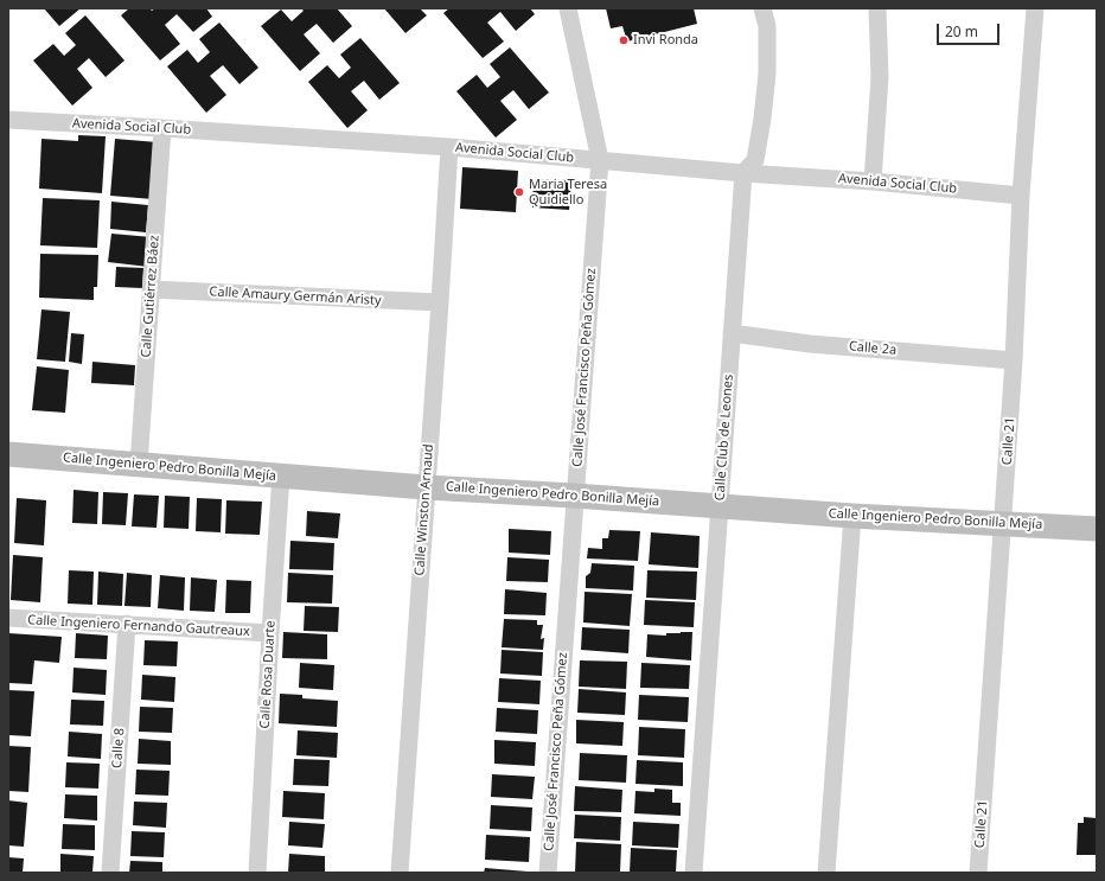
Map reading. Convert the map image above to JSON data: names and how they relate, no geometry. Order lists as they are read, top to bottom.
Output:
{
  "streets": {
    "street": [
      "Avenida Social Club",
      "Calle Gutiérrez Báez",
      "Calle Amaury Germán Aristy",
      "Calle 2a",
      "Calle José Francisco Peña Gómez",
      "Calle Club de Leones",
      "Calle 21",
      "Calle Ingeniero Pedro Bonilla Mejía",
      "Calle Winston Arnaud",
      "Calle Ingeniero Fernando Gautreaux",
      "Calle Rosa Duarte",
      "Calle 8"
    ]
  },
  "crossings": [
    ["Avenida Social Club", "Calle Gutiérrez Báez"],
    ["Avenida Social Club", "Calle José Francisco Peña Gómez"],
    ["Avenida Social Club", "Calle Club de Leones"],
    ["Avenida Social Club", "Calle 21"],
    ["Avenida Social Club", "Calle Winston Arnaud"],
    ["Calle Gutiérrez Báez", "Calle Amaury Germán Aristy"],
    ["Calle Gutiérrez Báez", "Calle Ingeniero Pedro Bonilla Mejía"],
    ["Calle Amaury Germán Aristy", "Calle Winston Arnaud"],
    ["Calle 2a", "Calle Club de Leones"],
    ["Calle 2a", "Calle 21"],
    ["Calle José Francisco Peña Gómez", "Calle Ingeniero Pedro Bonilla Mejía"],
    ["Calle Club de Leones", "Calle Ingeniero Pedro Bonilla Mejía"],
    ["Calle 21", "Calle Ingeniero Pedro Bonilla Mejía"],
    ["Calle Ingeniero Pedro Bonilla Mejía", "Calle Winston Arnaud"],
    ["Calle Ingeniero Pedro Bonilla Mejía", "Calle Rosa Duarte"],
    ["Calle Ingeniero Fernando Gautreaux", "Calle Rosa Duarte"],
    ["Calle Ingeniero Fernando Gautreaux", "Calle 8"]
  ],
  "places": ["Invi Ronda", "Maria Teresa Quidiello"],
  "scale_bar": "20 m"
}
